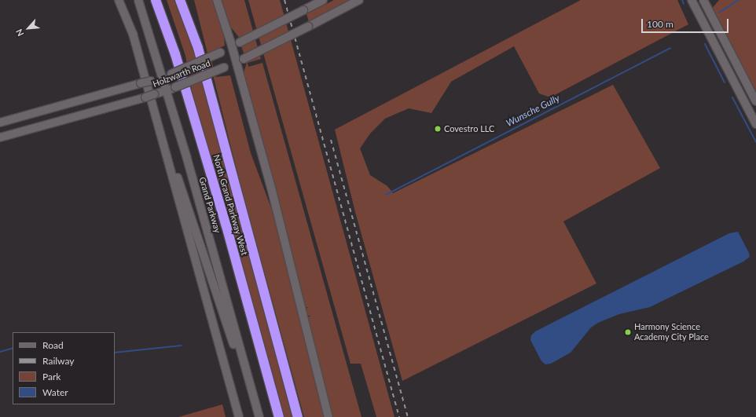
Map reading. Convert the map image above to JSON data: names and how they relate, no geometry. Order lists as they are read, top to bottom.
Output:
{
  "streets": {
    "highway": ["North Grand Parkway West"],
    "main road": ["Holzwarth Road", "Grand Parkway"]
  },
  "crossings": [
    ["Holzwarth Road", "Grand Parkway"]
  ],
  "water": ["Wunsche Gully"],
  "places": ["Covestro LLC", "Harmony Science Academy City Place"],
  "legend": [
    "Road",
    "Railway",
    "Park",
    "Water"
  ],
  "scale_bar": "100 m",
  "north": "bottom left"
}
